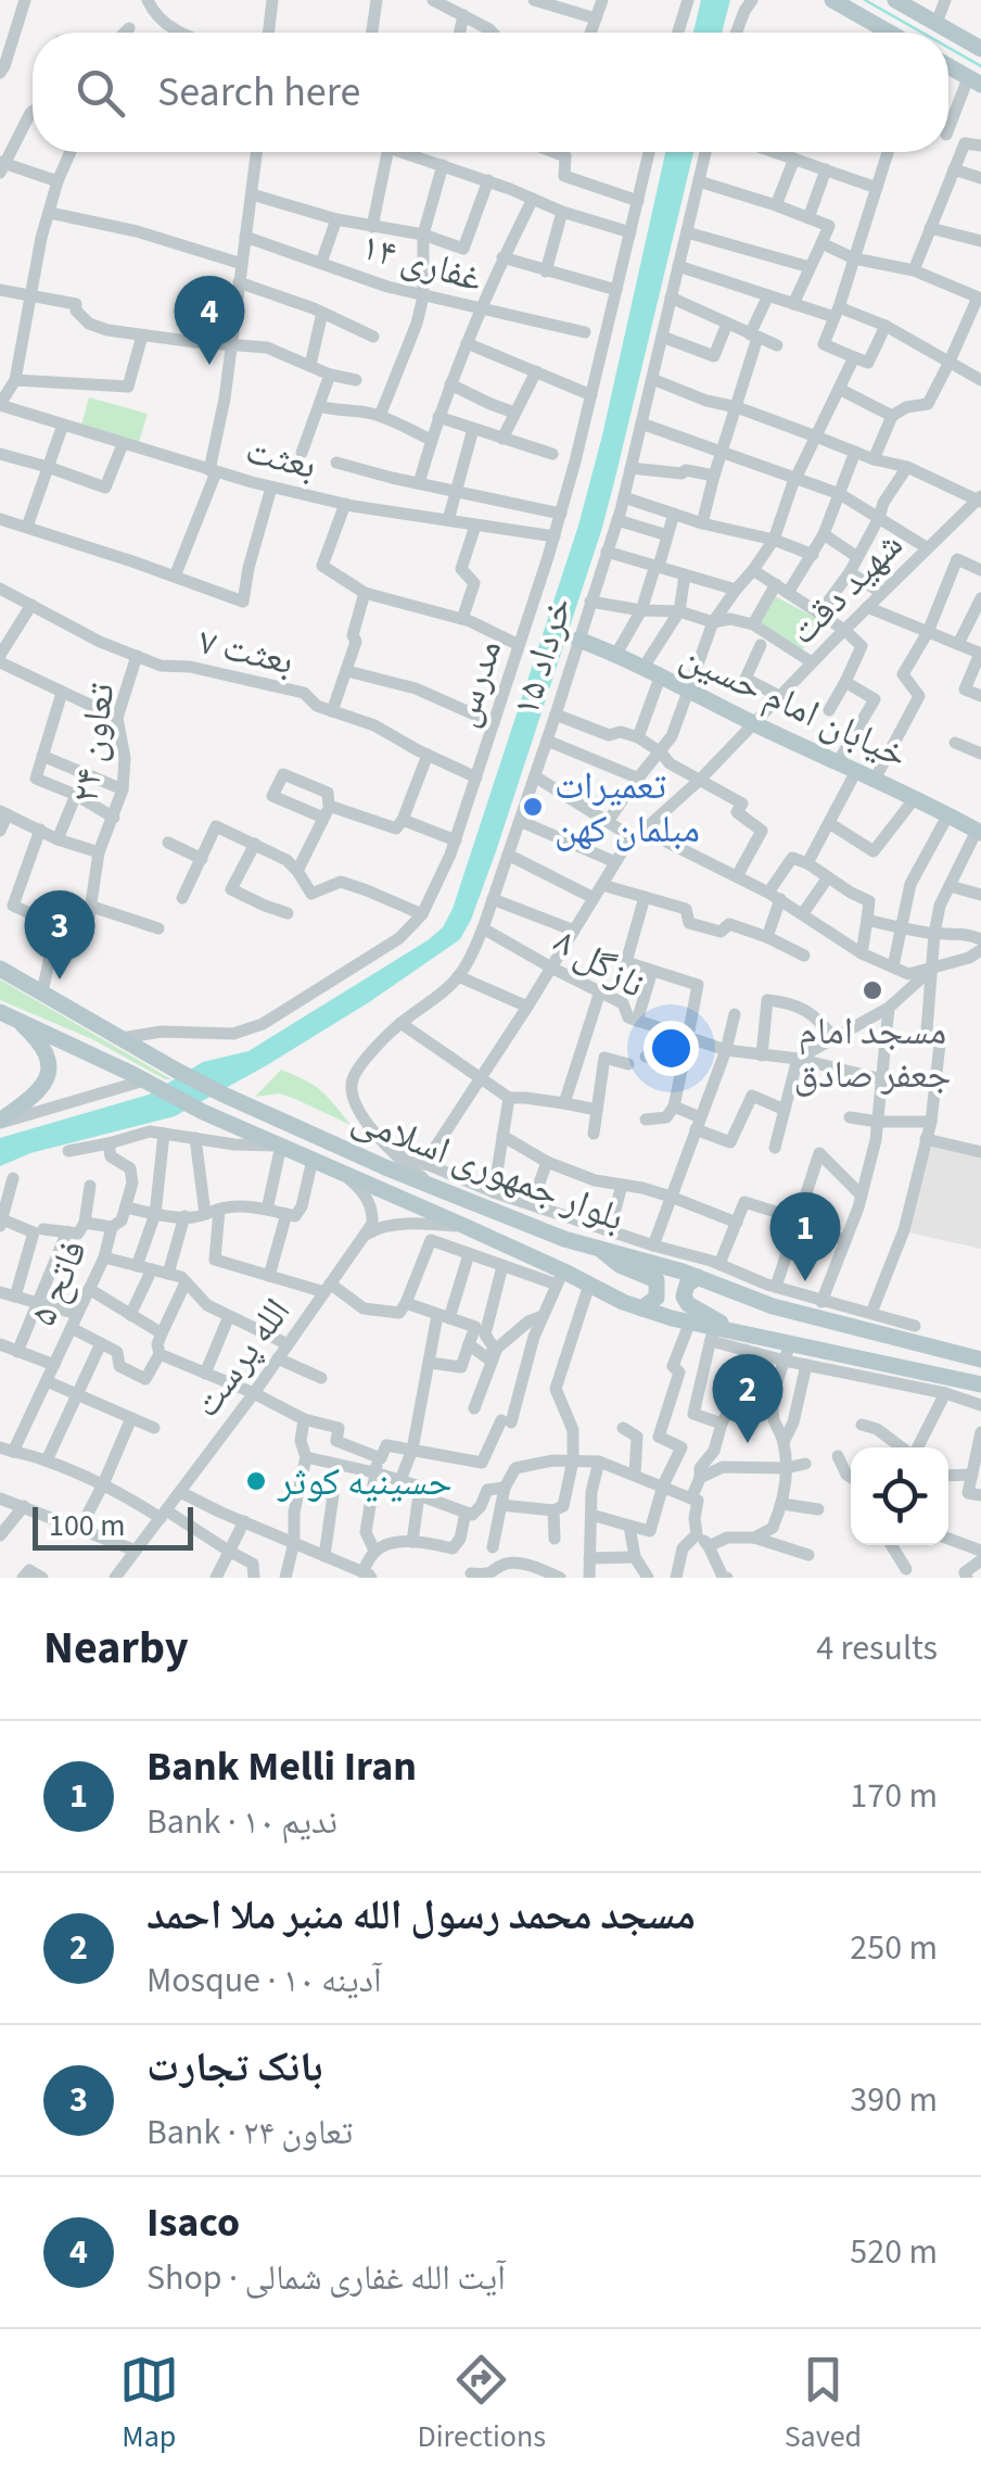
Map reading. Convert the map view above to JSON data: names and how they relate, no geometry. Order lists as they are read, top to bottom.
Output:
{
  "streets": {
    "main road": ["خیابان امام حسین", "بلوار جمهوری اسلامی"],
    "street": [
      "غفاری ۱۴",
      "بعثت",
      "شهید دقت",
      "بعثت ۷",
      "۱۵ خرداد",
      "مدرس",
      "تعاون ۲۴",
      "نازگل ۸",
      "فاتح ۵",
      "الله پرست"
    ]
  },
  "crossings": [
    ["بعثت", "مدرس"],
    ["شهید دقت", "خیابان امام حسین"],
    ["شهید دقت", "نازگل ۸"],
    ["بعثت ۷", "مدرس"],
    ["بعثت ۷", "تعاون ۲۴"],
    ["۱۵ خرداد", "خیابان امام حسین"],
    ["۱۵ خرداد", "نازگل ۸"],
    ["مدرس", "بلوار جمهوری اسلامی"]
  ],
  "places": ["تعمیرات مبلمان کهن", "مسجد امام جعفر صادق", "حسینیه کوثر"],
  "scale_bar": "100 m",
  "page": {
    "search": "Search here",
    "pins": [
      "4",
      "3",
      "1",
      "2"
    ],
    "scale": "100 m",
    "heading": ["Nearby", "4 results"],
    "list": [
      {
        "mark": "1",
        "name": "Bank Melli Iran",
        "note": "Bank · ندیم ۱۰",
        "value": "170 m"
      },
      {
        "mark": "2",
        "name": "مسجد محمد رسول الله منبر ملا احمد",
        "note": "Mosque · آدینه ۱۰",
        "value": "250 m"
      },
      {
        "mark": "3",
        "name": "بانک تجارت",
        "note": "Bank · تعاون ۲۴",
        "value": "390 m"
      },
      {
        "mark": "4",
        "name": "Isaco",
        "note": "Shop · آیت الله غفاری شمالی",
        "value": "520 m"
      }
    ],
    "nav": ["Map", "Directions", "Saved"]
  }
}
